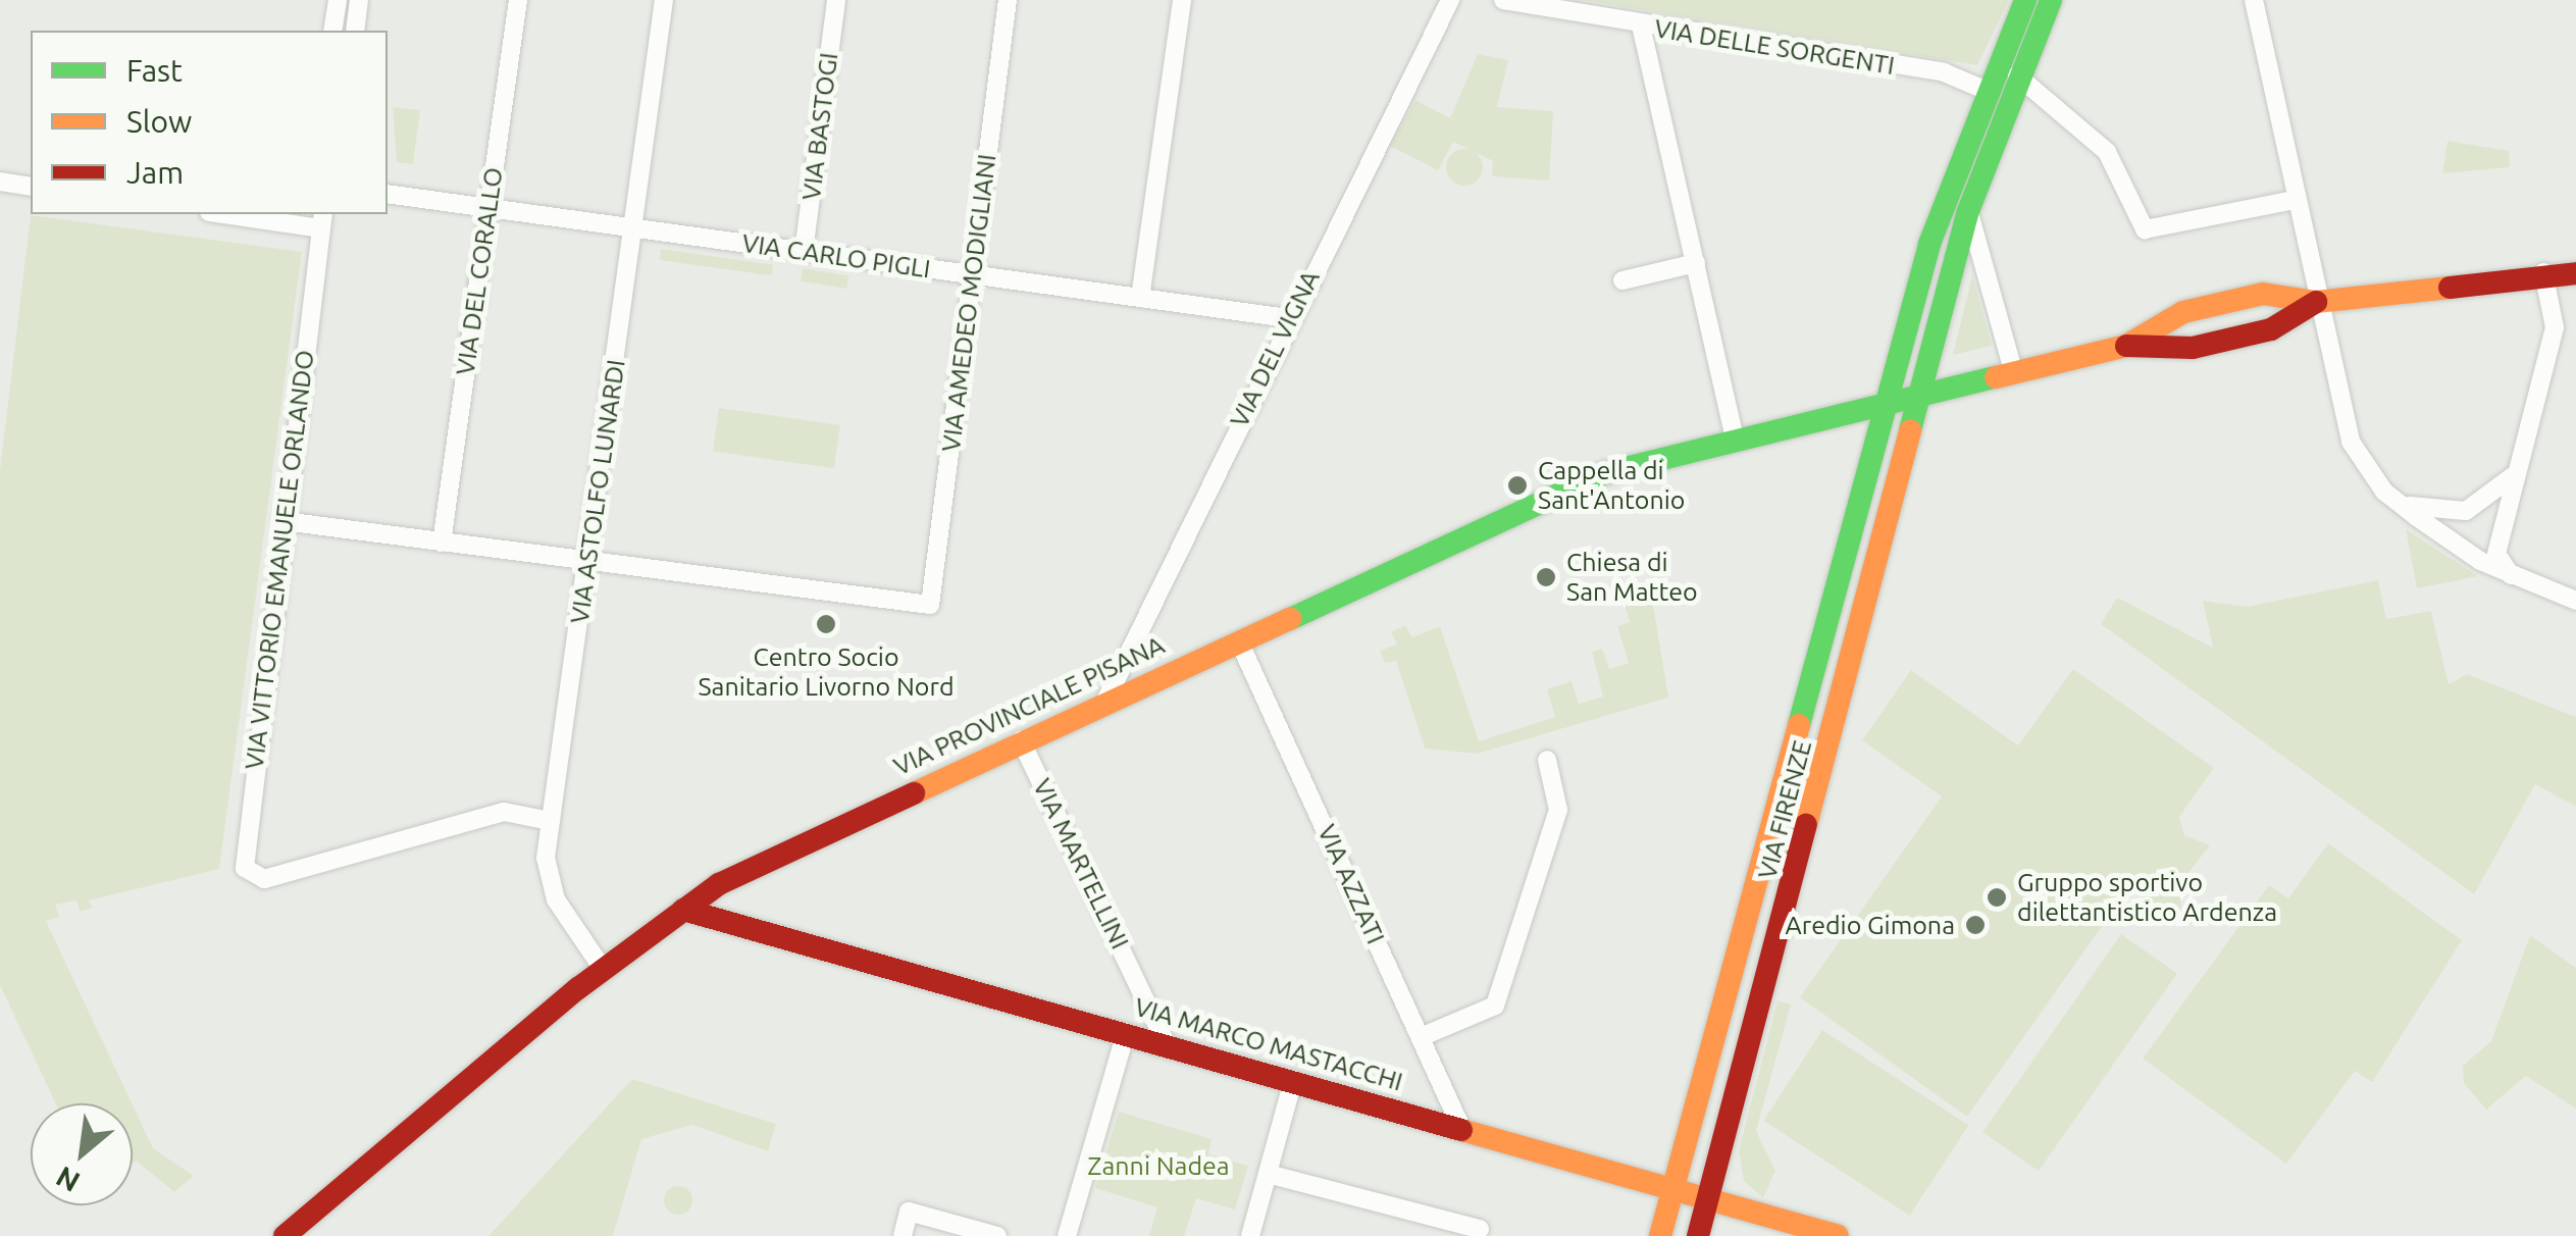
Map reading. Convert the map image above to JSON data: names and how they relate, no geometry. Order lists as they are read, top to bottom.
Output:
{
  "streets": {
    "street": [
      "VIA DELLE SORGENTI",
      "VIA BASTOGI",
      "VIA CARLO PIGLI",
      "VIA DEL CORALLO",
      "VIA AMEDEO MODIGLIANI",
      "VIA DEL VIGNA",
      "VIA ASTOLFO LUNARDI",
      "VIA VITTORIO EMANUELE ORLANDO",
      "VIA PROVINCIALE PISANA",
      "VIA FIRENZE",
      "VIA MARTELLINI",
      "VIA AZZATI",
      "VIA MARCO MASTACCHI"
    ]
  },
  "crossings": [
    ["VIA DELLE SORGENTI", "VIA FIRENZE"],
    ["VIA BASTOGI", "VIA CARLO PIGLI"],
    ["VIA CARLO PIGLI", "VIA DEL CORALLO"],
    ["VIA CARLO PIGLI", "VIA AMEDEO MODIGLIANI"],
    ["VIA CARLO PIGLI", "VIA DEL VIGNA"],
    ["VIA CARLO PIGLI", "VIA ASTOLFO LUNARDI"],
    ["VIA AMEDEO MODIGLIANI", "VIA ASTOLFO LUNARDI"],
    ["VIA DEL VIGNA", "VIA PROVINCIALE PISANA"],
    ["VIA ASTOLFO LUNARDI", "VIA VITTORIO EMANUELE ORLANDO"],
    ["VIA ASTOLFO LUNARDI", "VIA PROVINCIALE PISANA"],
    ["VIA PROVINCIALE PISANA", "VIA FIRENZE"],
    ["VIA PROVINCIALE PISANA", "VIA MARTELLINI"],
    ["VIA PROVINCIALE PISANA", "VIA AZZATI"],
    ["VIA PROVINCIALE PISANA", "VIA MARCO MASTACCHI"],
    ["VIA FIRENZE", "VIA MARCO MASTACCHI"],
    ["VIA MARTELLINI", "VIA MARCO MASTACCHI"],
    ["VIA AZZATI", "VIA MARCO MASTACCHI"]
  ],
  "parks": ["Zanni Nadea"],
  "places": [
    "Cappella di Sant'Antonio",
    "Chiesa di San Matteo",
    "Centro Socio Sanitario Livorno Nord",
    "Gruppo sportivo dilettantistico Ardenza",
    "Aredio Gimona"
  ],
  "legend": ["Fast", "Slow", "Jam"],
  "north": "bottom left"
}
